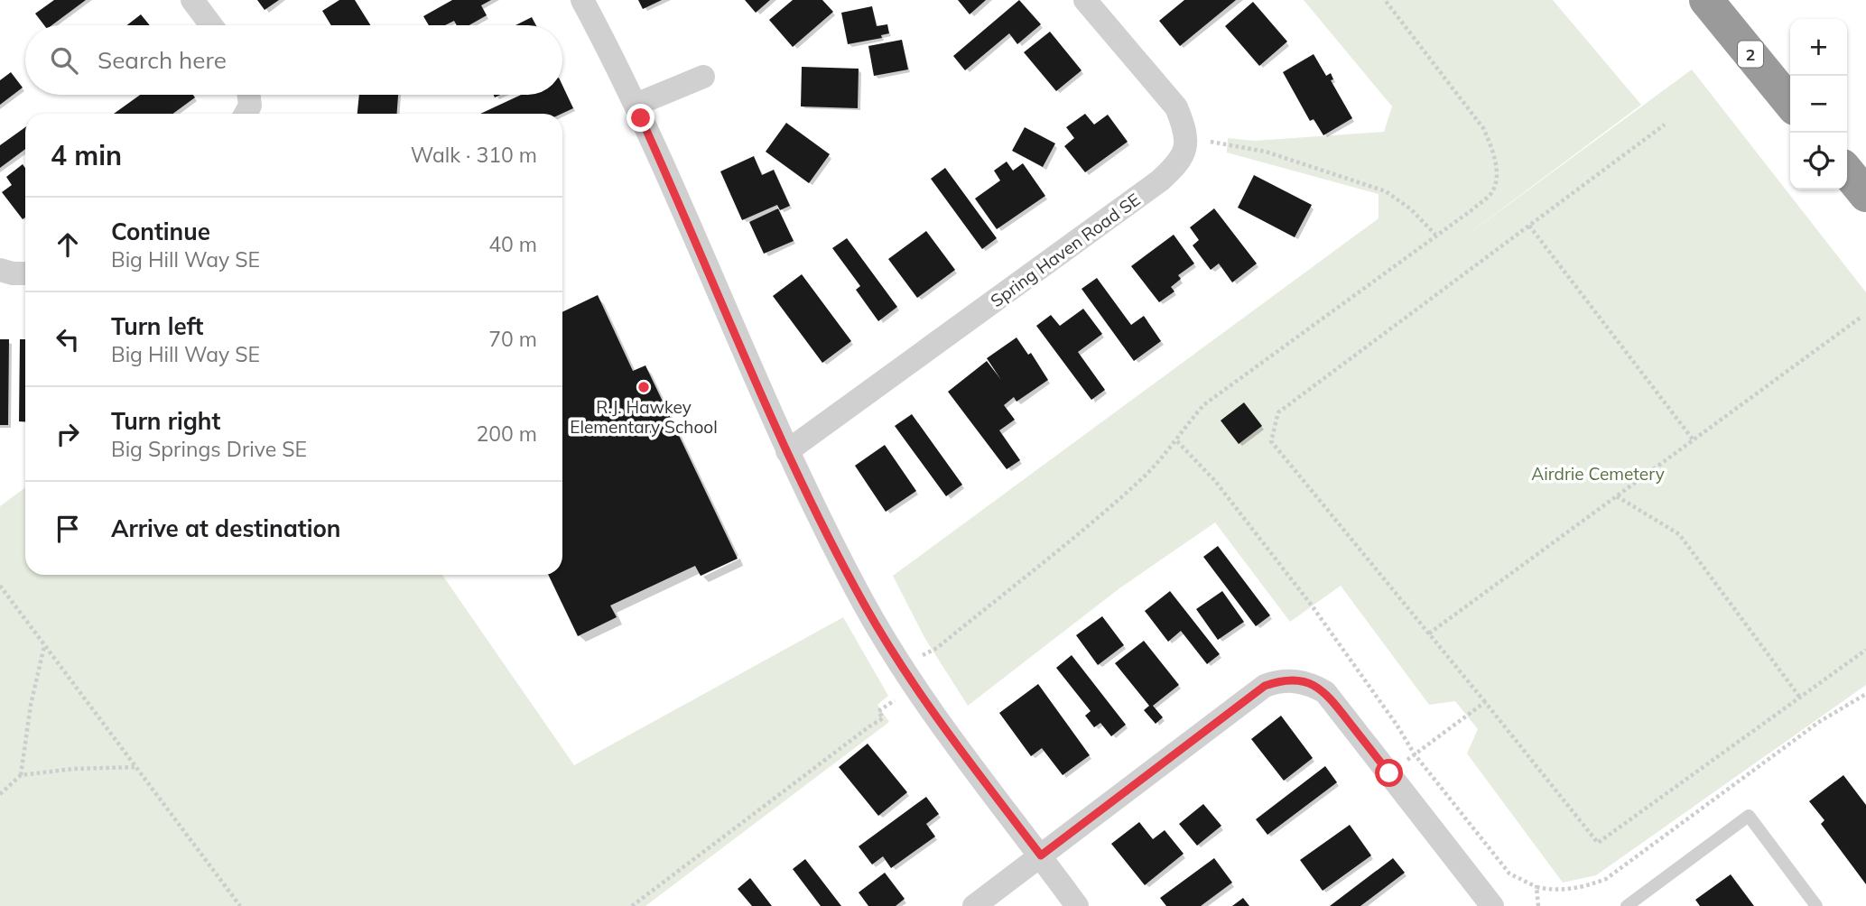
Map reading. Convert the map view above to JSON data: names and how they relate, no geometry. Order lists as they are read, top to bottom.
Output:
{
  "streets": {
    "highway": ["2"],
    "street": ["Spring Haven Road SE"]
  },
  "parks": ["Airdrie Cemetery"],
  "places": ["R.J. Hawkey Elementary School"],
  "page": {
    "map_buttons": ["+", "−"],
    "search": "Search here",
    "heading": ["4 min", "Walk · 310 m"],
    "list": [
      ["Continue", "Big Hill Way SE", "40 m"],
      ["Turn left", "Big Hill Way SE", "70 m"],
      ["Turn right", "Big Springs Drive SE", "200 m"],
      "Arrive at destination"
    ]
  }
}
